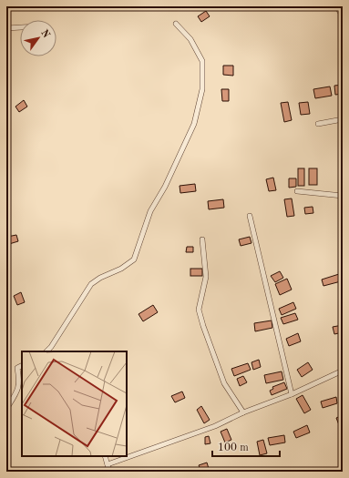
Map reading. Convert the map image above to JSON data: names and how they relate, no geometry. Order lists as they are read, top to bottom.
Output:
{
  "scale_bar": "100 m",
  "north": "top right"
}
